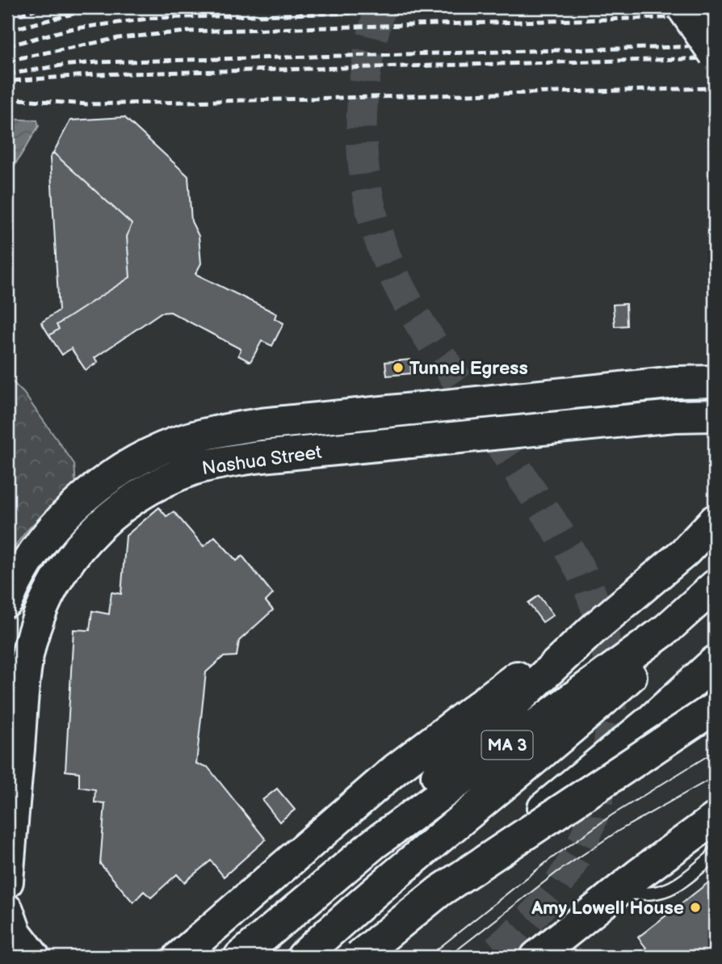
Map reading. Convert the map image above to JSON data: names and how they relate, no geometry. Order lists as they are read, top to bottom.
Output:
{
  "streets": {
    "main road": ["Nashua Street", "MA 3"]
  },
  "places": ["Tunnel Egress", "Amy Lowell House"]
}
